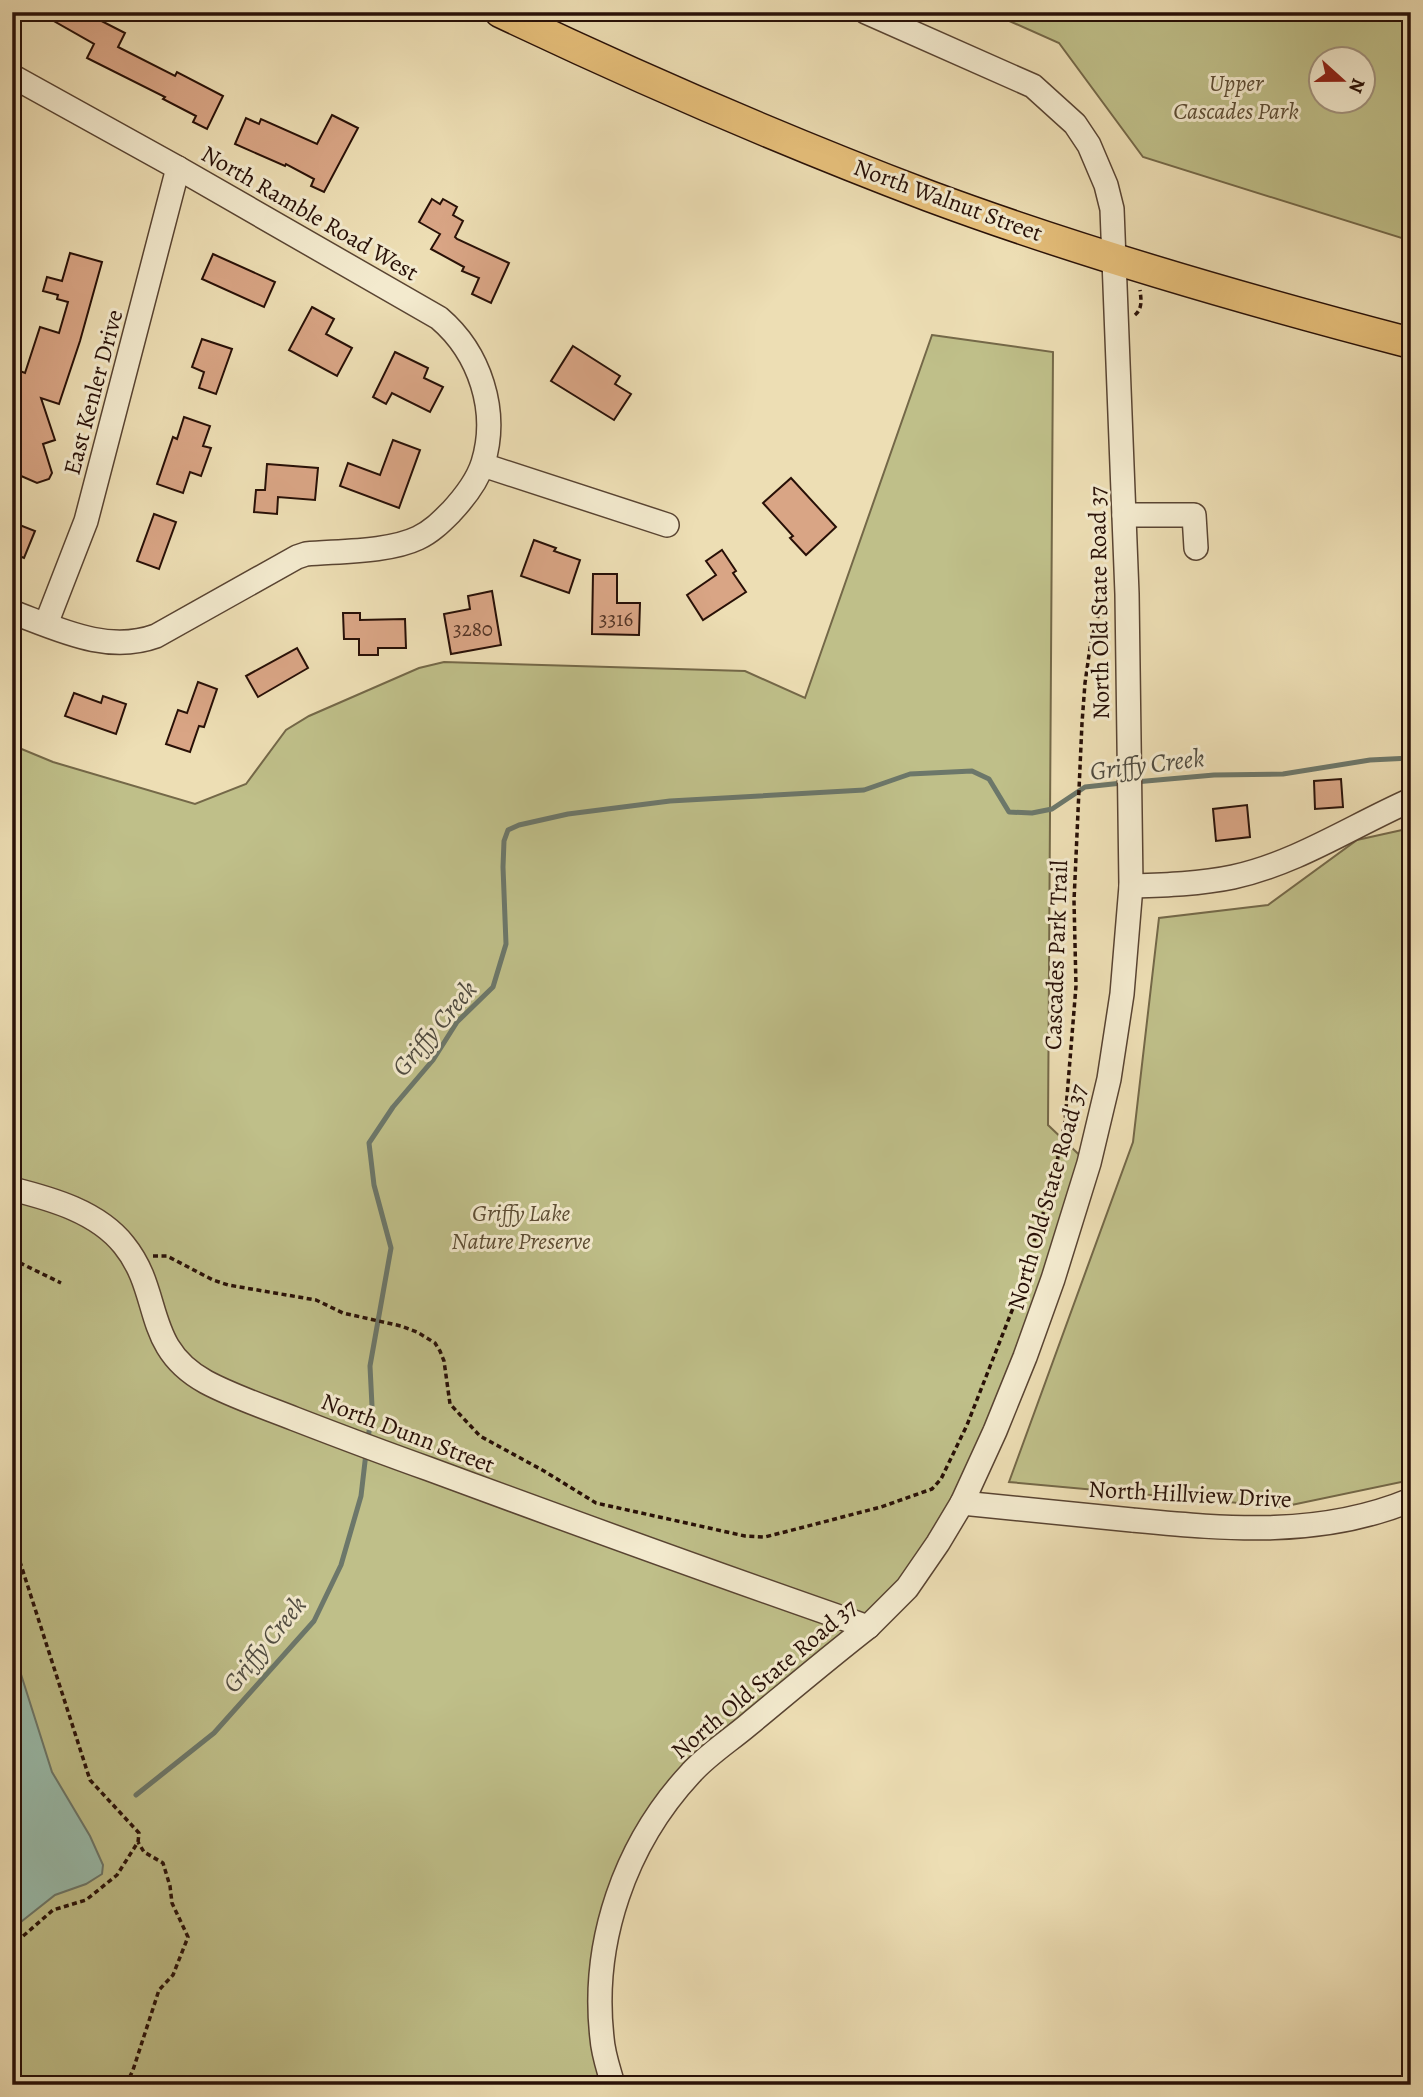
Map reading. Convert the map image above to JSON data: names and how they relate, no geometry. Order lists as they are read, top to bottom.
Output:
{
  "streets": {
    "main road": ["North Walnut Street"],
    "street": [
      "North Ramble Road West",
      "East Kenler Drive",
      "North Old State Road 37",
      "North Dunn Street",
      "North Hillview Drive"
    ],
    "path": ["Cascades Park Trail"]
  },
  "crossings": [
    ["North Walnut Street", "North Old State Road 37"],
    ["North Ramble Road West", "East Kenler Drive"],
    ["North Old State Road 37", "North Dunn Street"],
    ["North Old State Road 37", "North Hillview Drive"],
    ["Cascades Park Trail", "North Dunn Street"]
  ],
  "water": ["Griffy Creek"],
  "parks": ["Upper Cascades Park", "Griffy Lake Nature Preserve"],
  "house_numbers": ["3316", "3280"],
  "north": "right"
}
